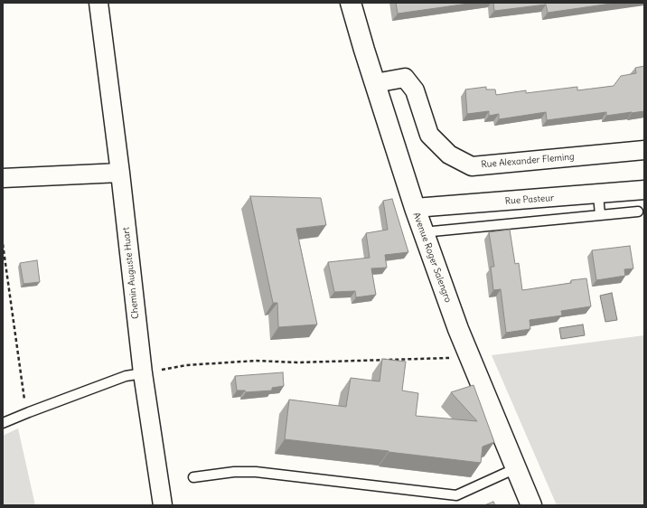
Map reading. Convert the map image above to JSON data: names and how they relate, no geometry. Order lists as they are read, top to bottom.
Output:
{
  "streets": {
    "street": [
      "Rue Alexander Fleming",
      "Rue Pasteur",
      "Avenue Roger Salengro",
      "Chemin Auguste Huart"
    ]
  },
  "crossings": [
    ["Rue Alexander Fleming", "Avenue Roger Salengro"],
    ["Rue Pasteur", "Avenue Roger Salengro"]
  ]
}
